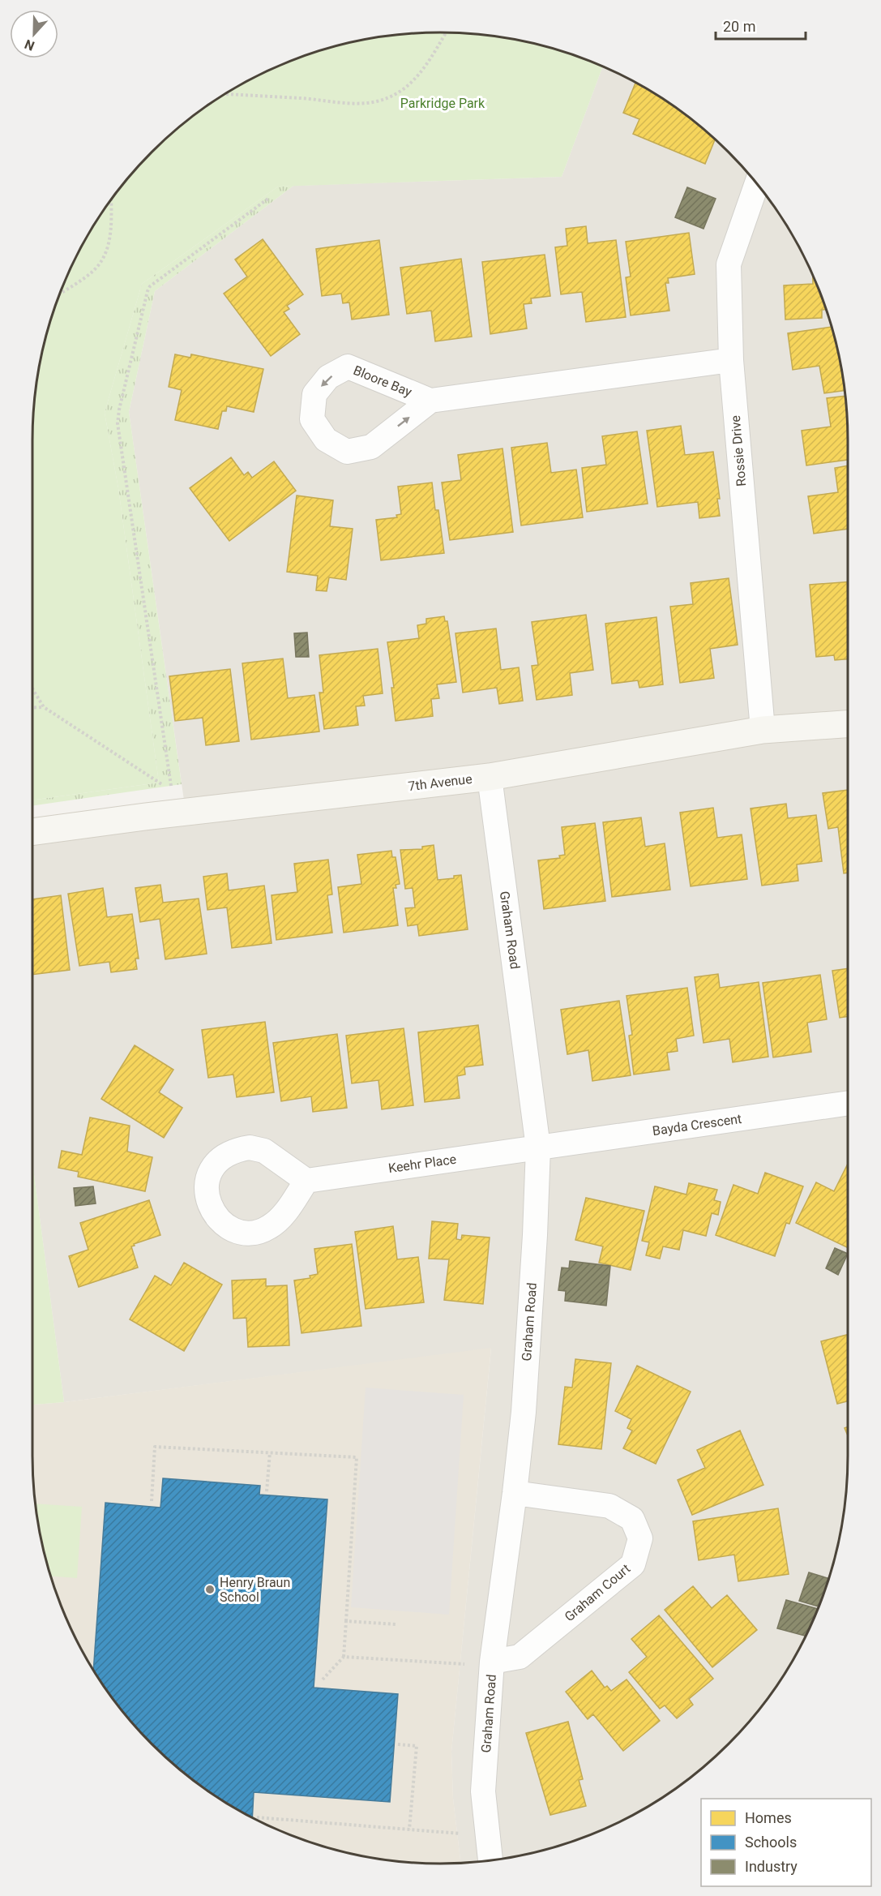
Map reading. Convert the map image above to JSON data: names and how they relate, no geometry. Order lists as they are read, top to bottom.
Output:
{
  "streets": {
    "street": [
      "Bloore Bay",
      "Rossie Drive",
      "7th Avenue",
      "Graham Road",
      "Bayda Crescent",
      "Keehr Place",
      "Graham Court"
    ]
  },
  "crossings": [
    ["Rossie Drive", "7th Avenue"],
    ["7th Avenue", "Graham Road"],
    ["Graham Road", "Bayda Crescent"],
    ["Graham Road", "Keehr Place"],
    ["Graham Road", "Graham Court"],
    ["Bayda Crescent", "Keehr Place"]
  ],
  "parks": ["Parkridge Park"],
  "places": ["Henry Braun School"],
  "legend": ["Homes", "Schools", "Industry"],
  "scale_bar": "20 m",
  "north": "bottom"
}
